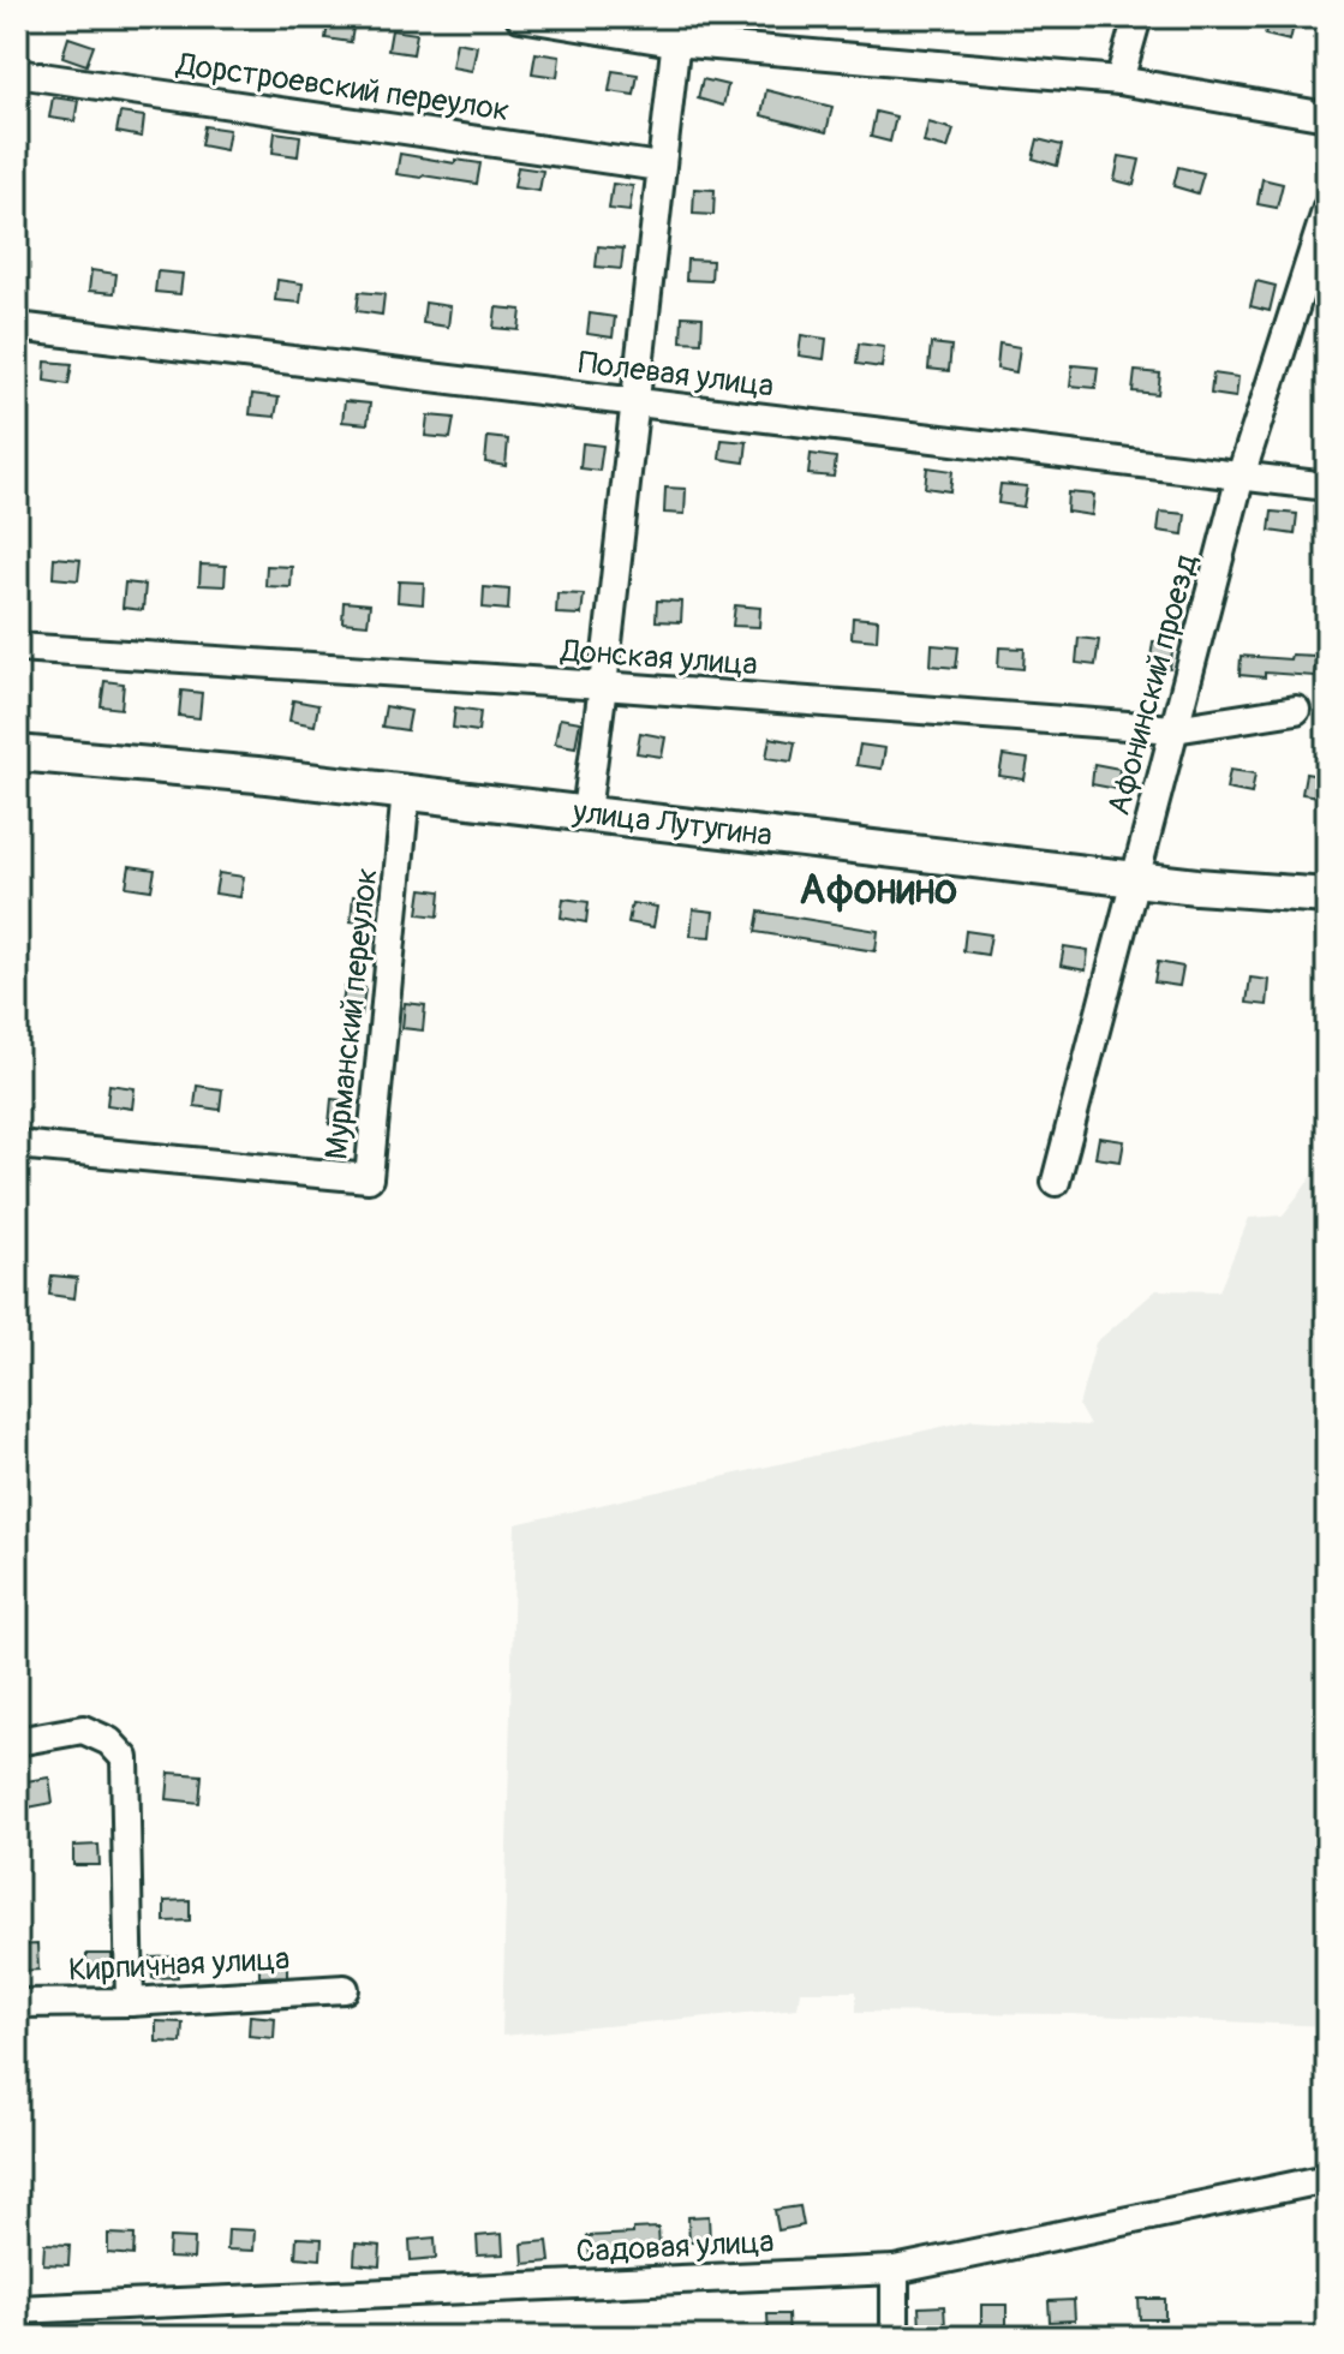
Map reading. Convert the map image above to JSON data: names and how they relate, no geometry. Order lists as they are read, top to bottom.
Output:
{
  "streets": {
    "main road": ["улица Лутугина"],
    "street": [
      "Дорстроевский переулок",
      "Полевая улица",
      "Донская улица",
      "Афонинский проезд",
      "Мурманский переулок",
      "Кирпичная улица",
      "Садовая улица"
    ]
  },
  "crossings": [
    ["Полевая улица", "Афонинский проезд"],
    ["Донская улица", "Афонинский проезд"],
    ["Афонинский проезд", "улица Лутугина"],
    ["улица Лутугина", "Мурманский переулок"]
  ],
  "districts": ["Афонино"]
}
